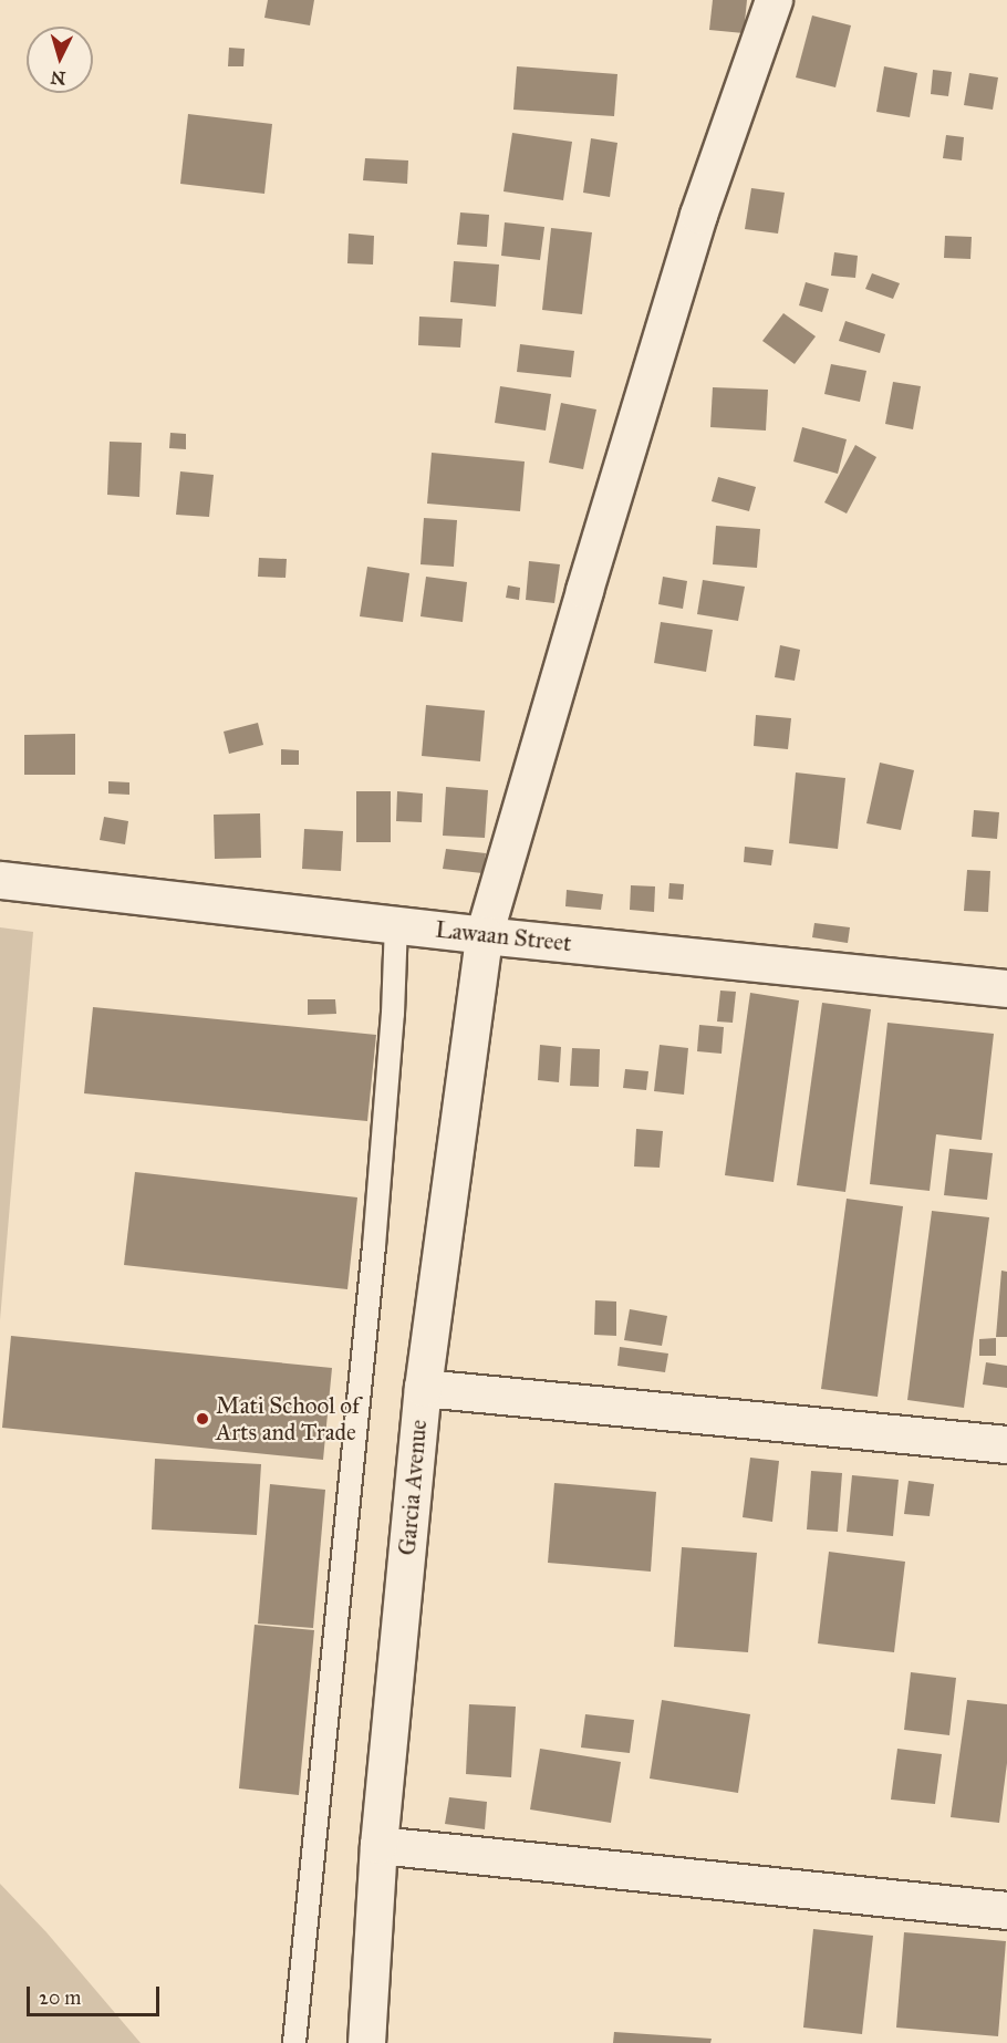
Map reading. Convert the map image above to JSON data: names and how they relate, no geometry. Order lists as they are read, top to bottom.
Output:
{
  "streets": {
    "street": ["Lawaan Street", "Garcia Avenue"]
  },
  "crossings": [
    ["Lawaan Street", "Garcia Avenue"]
  ],
  "places": ["Mati School of Arts and Trade"],
  "scale_bar": "20 m",
  "north": "bottom"
}
